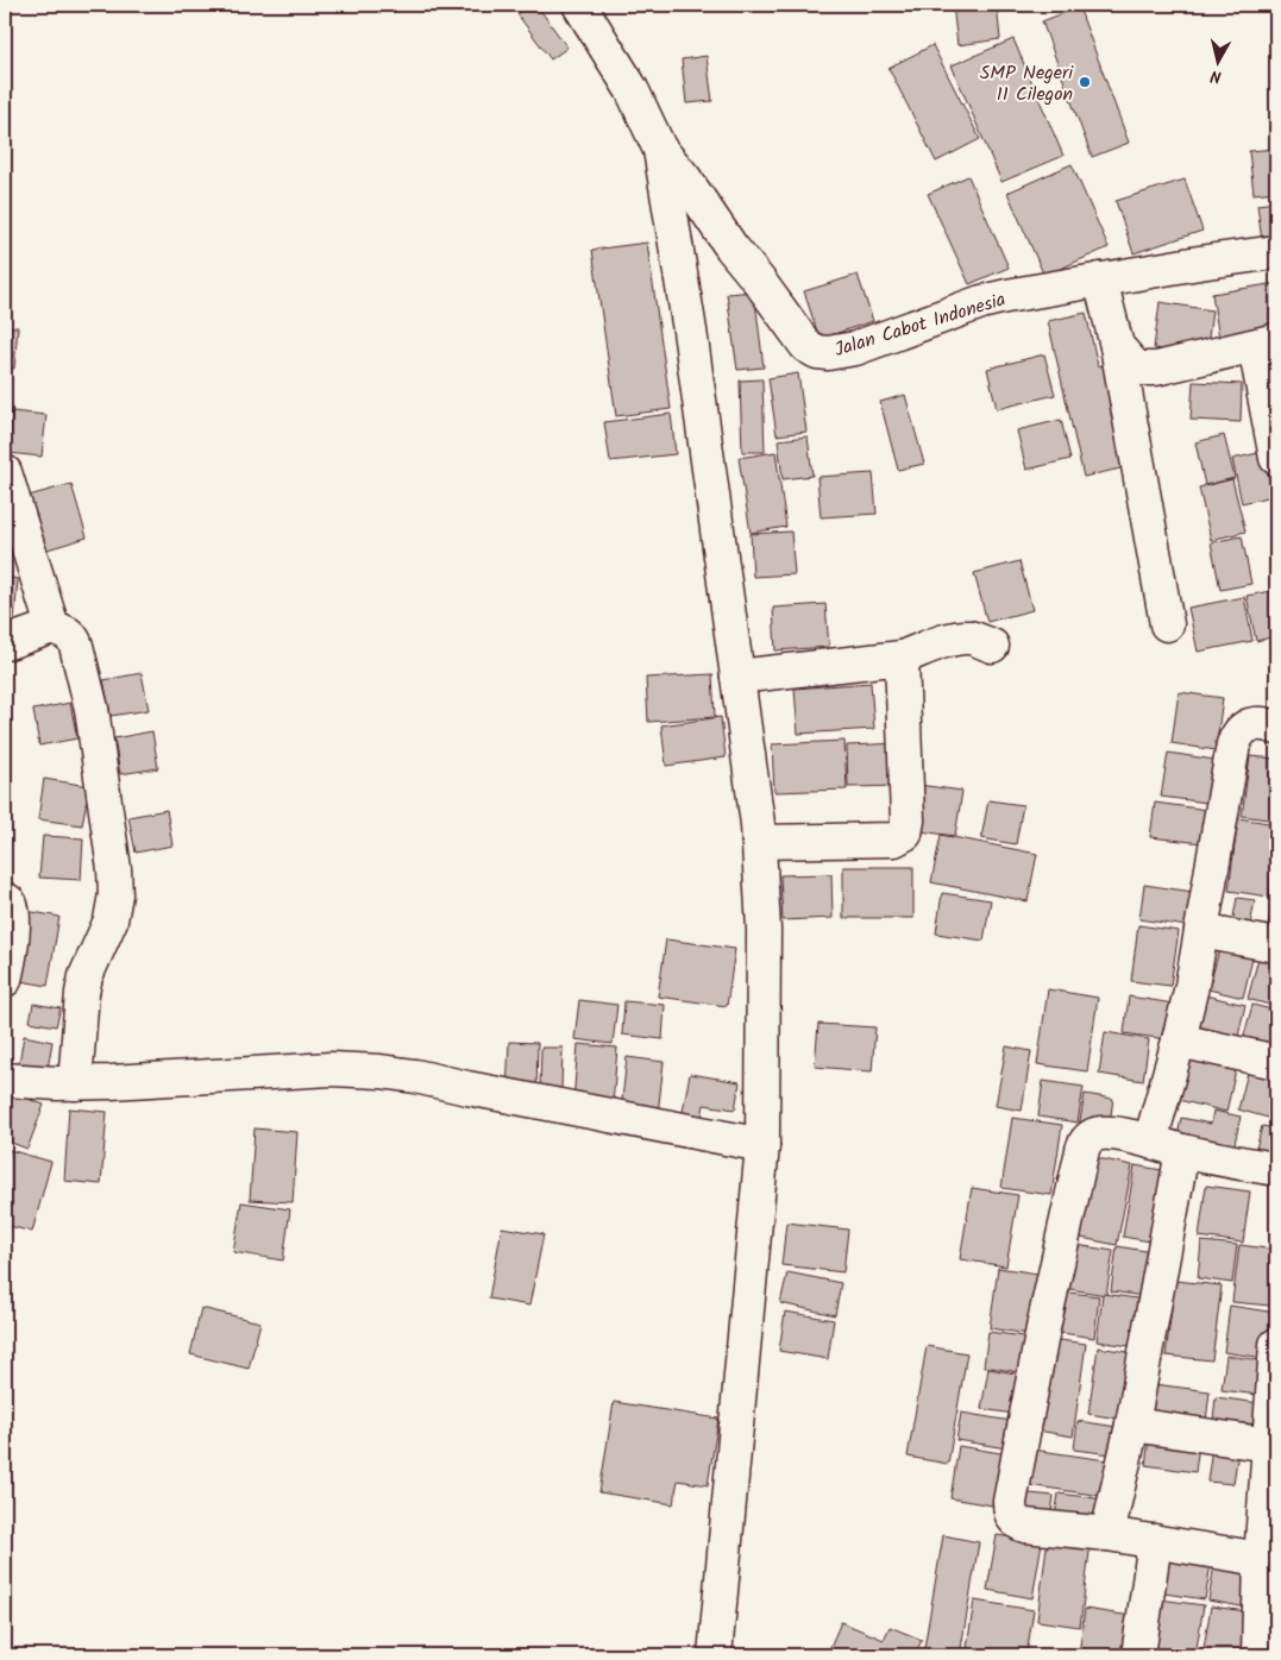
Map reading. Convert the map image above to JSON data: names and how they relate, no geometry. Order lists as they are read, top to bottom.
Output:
{
  "streets": {
    "street": ["Jalan Cabot Indonesia"]
  },
  "places": ["SMP Negeri 11 Cilegon"],
  "north": "bottom"
}
